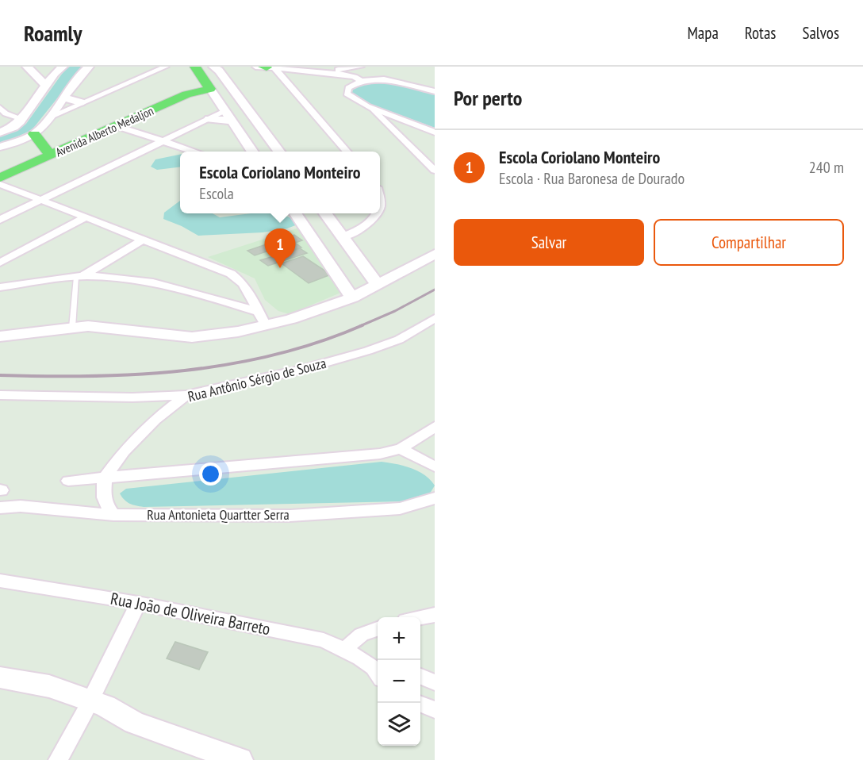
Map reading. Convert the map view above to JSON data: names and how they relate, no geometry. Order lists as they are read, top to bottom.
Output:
{
  "streets": {
    "main road": ["Avenida Alberto Medaljon"],
    "street": ["Rua Antônio Sérgio de Souza", "Rua Antonieta Quartter Serra", "Rua João de Oliveira Barreto"]
  },
  "page": {
    "header": "Roamly",
    "nav": ["Mapa", "Rotas", "Salvos"],
    "heading": "Por perto",
    "list": [
      {
        "mark": "1",
        "name": "Escola Coriolano Monteiro",
        "note": "Escola · Rua Baronesa de Dourado",
        "value": "240 m"
      }
    ],
    "popup": ["Escola Coriolano Monteiro", "Escola"],
    "buttons": ["Salvar", "Compartilhar"],
    "pins": "1",
    "map_buttons": ["+", "−"]
  }
}
